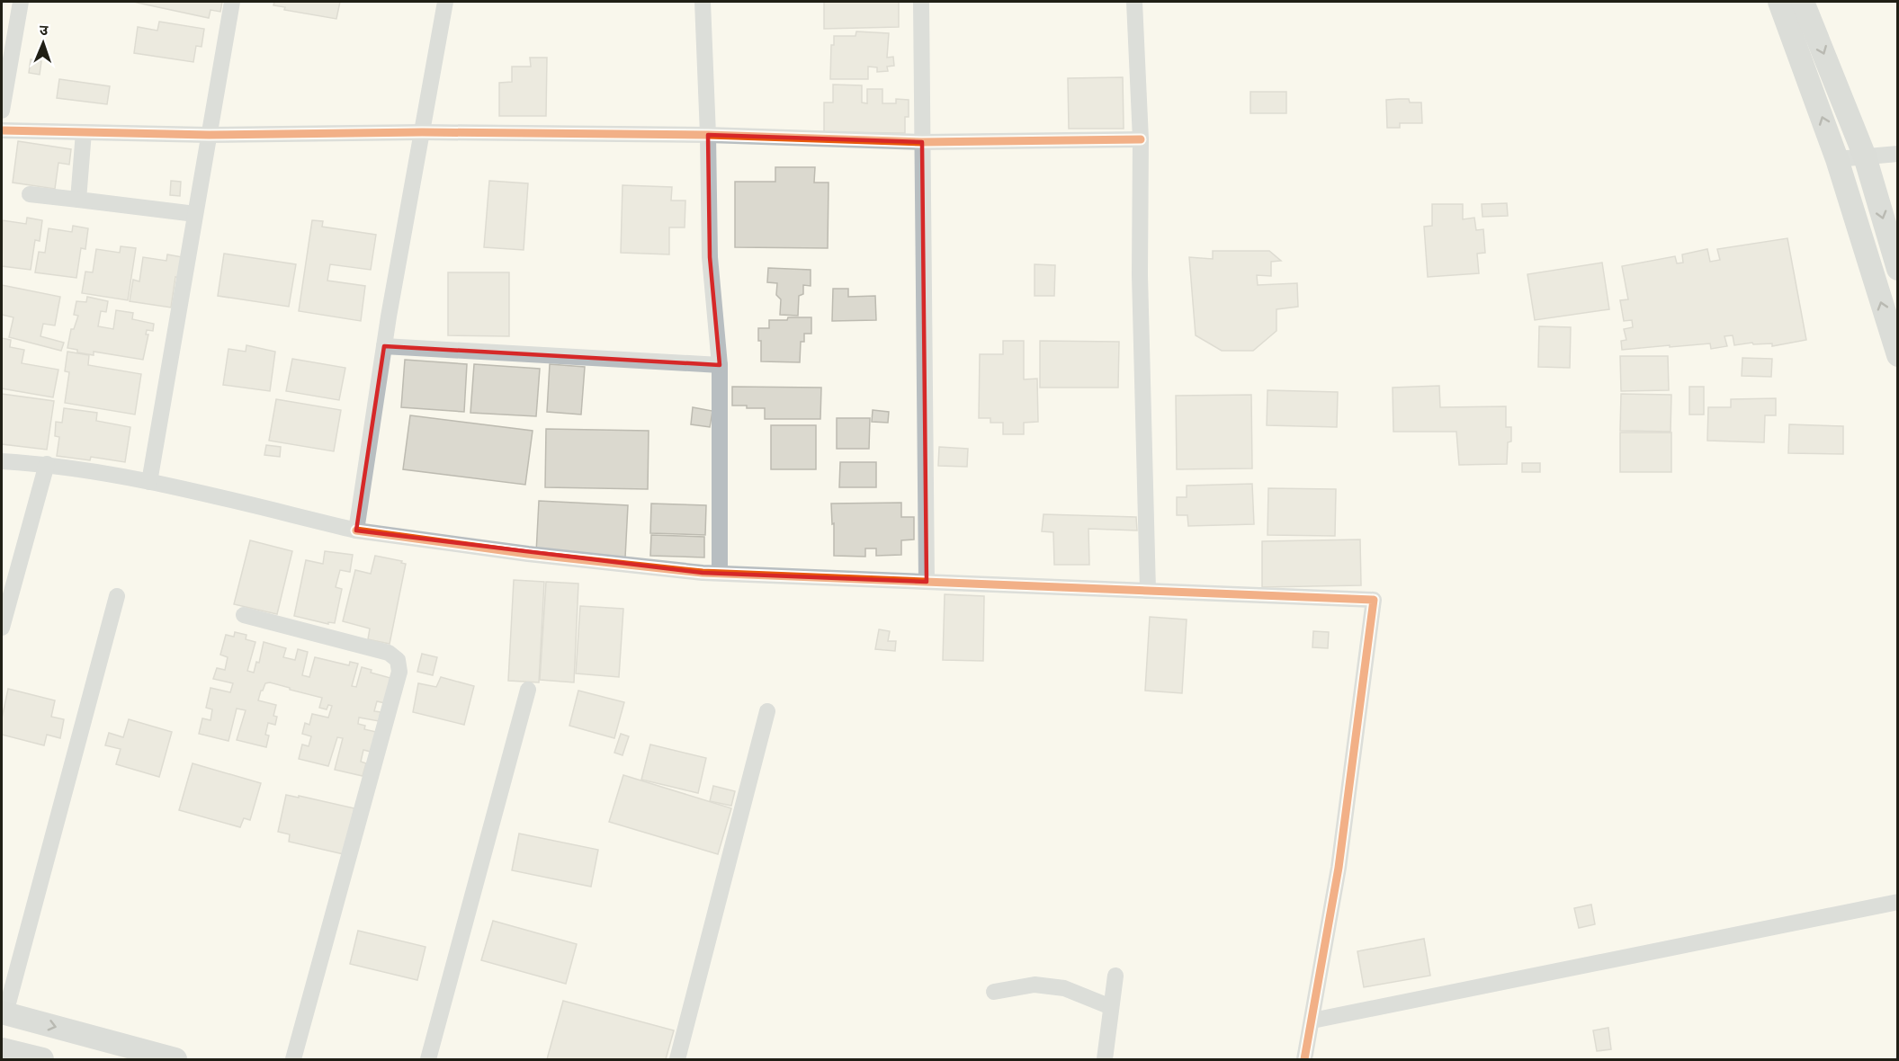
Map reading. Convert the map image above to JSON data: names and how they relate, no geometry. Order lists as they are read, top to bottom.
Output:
{
  "north": "top"
}
